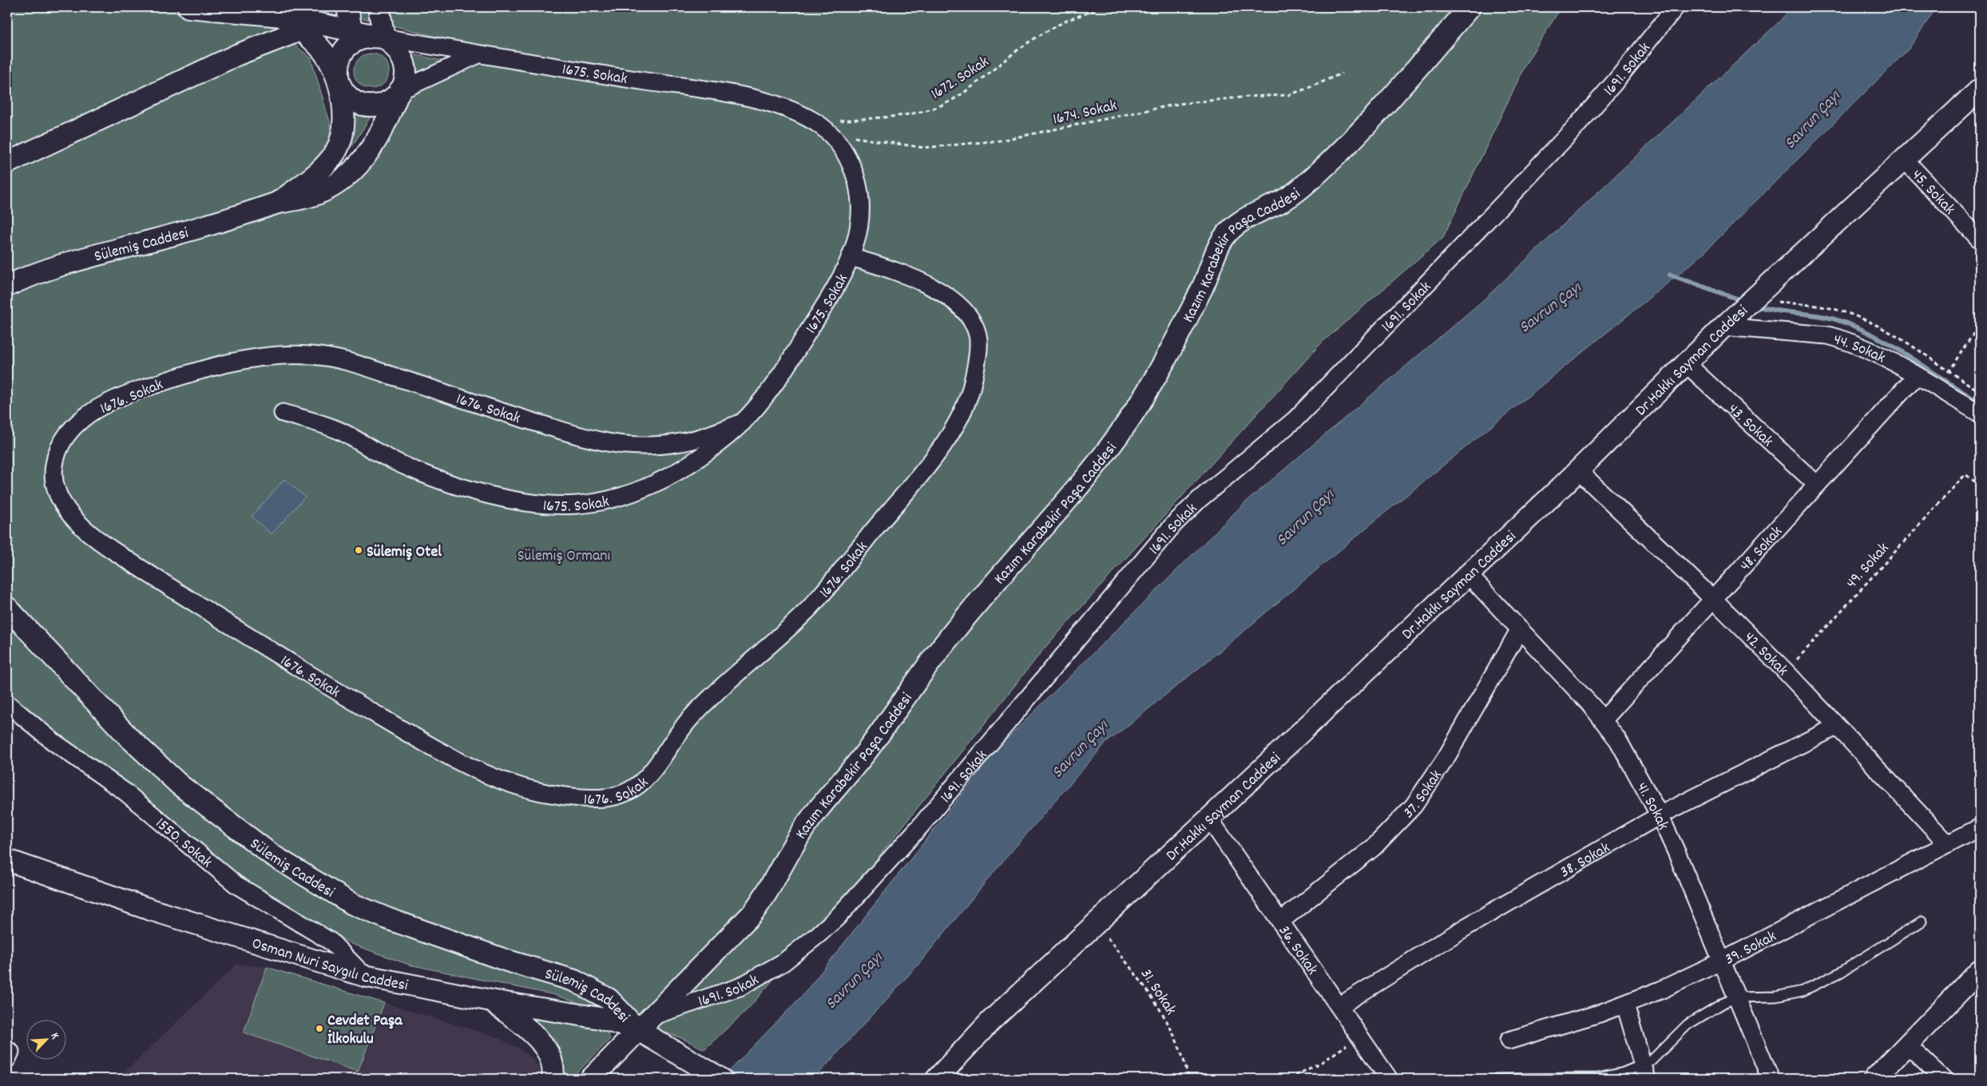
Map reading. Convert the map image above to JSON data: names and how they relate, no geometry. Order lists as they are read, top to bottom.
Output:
{
  "streets": {
    "street": [
      "1691. Sokak",
      "1675. Sokak",
      "45. Sokak",
      "Sülemiş Caddesi",
      "Kazım Karabekir Paşa Caddesi",
      "44. Sokak",
      "Dr.Hakkı Sayman Caddesi",
      "1676. Sokak",
      "43. Sokak",
      "48. Sokak",
      "42. Sokak",
      "37. Sokak",
      "41. Sokak",
      "1550. Sokak",
      "38. Sokak",
      "39. Sokak",
      "36. Sokak",
      "Osman Nuri Saygılı Caddesi"
    ],
    "path": [
      "1672. Sokak",
      "1674. Sokak",
      "49. Sokak",
      "31. Sokak"
    ]
  },
  "crossings": [
    ["1691. Sokak", "Kazım Karabekir Paşa Caddesi"],
    ["1675. Sokak", "1672. Sokak"],
    ["1675. Sokak", "1674. Sokak"],
    ["1675. Sokak", "Sülemiş Caddesi"],
    ["1675. Sokak", "1676. Sokak"],
    ["45. Sokak", "Dr.Hakkı Sayman Caddesi"],
    ["Sülemiş Caddesi", "Kazım Karabekir Paşa Caddesi"],
    ["Sülemiş Caddesi", "Osman Nuri Saygılı Caddesi"],
    ["Kazım Karabekir Paşa Caddesi", "Osman Nuri Saygılı Caddesi"],
    ["44. Sokak", "Dr.Hakkı Sayman Caddesi"],
    ["44. Sokak", "48. Sokak"],
    ["Dr.Hakkı Sayman Caddesi", "43. Sokak"],
    ["Dr.Hakkı Sayman Caddesi", "42. Sokak"],
    ["Dr.Hakkı Sayman Caddesi", "41. Sokak"],
    ["Dr.Hakkı Sayman Caddesi", "36. Sokak"],
    ["Dr.Hakkı Sayman Caddesi", "31. Sokak"],
    ["43. Sokak", "48. Sokak"],
    ["48. Sokak", "42. Sokak"],
    ["48. Sokak", "41. Sokak"],
    ["49. Sokak", "42. Sokak"],
    ["42. Sokak", "38. Sokak"],
    ["42. Sokak", "39. Sokak"],
    ["37. Sokak", "41. Sokak"],
    ["37. Sokak", "36. Sokak"],
    ["41. Sokak", "38. Sokak"],
    ["41. Sokak", "39. Sokak"],
    ["1550. Sokak", "Osman Nuri Saygılı Caddesi"],
    ["38. Sokak", "36. Sokak"]
  ],
  "water": ["Savrun Çayı"],
  "parks": ["Sülemiş Ormanı"],
  "places": ["Sülemiş Otel", "Cevdet Paşa İlkokulu"],
  "north": "top right"
}
